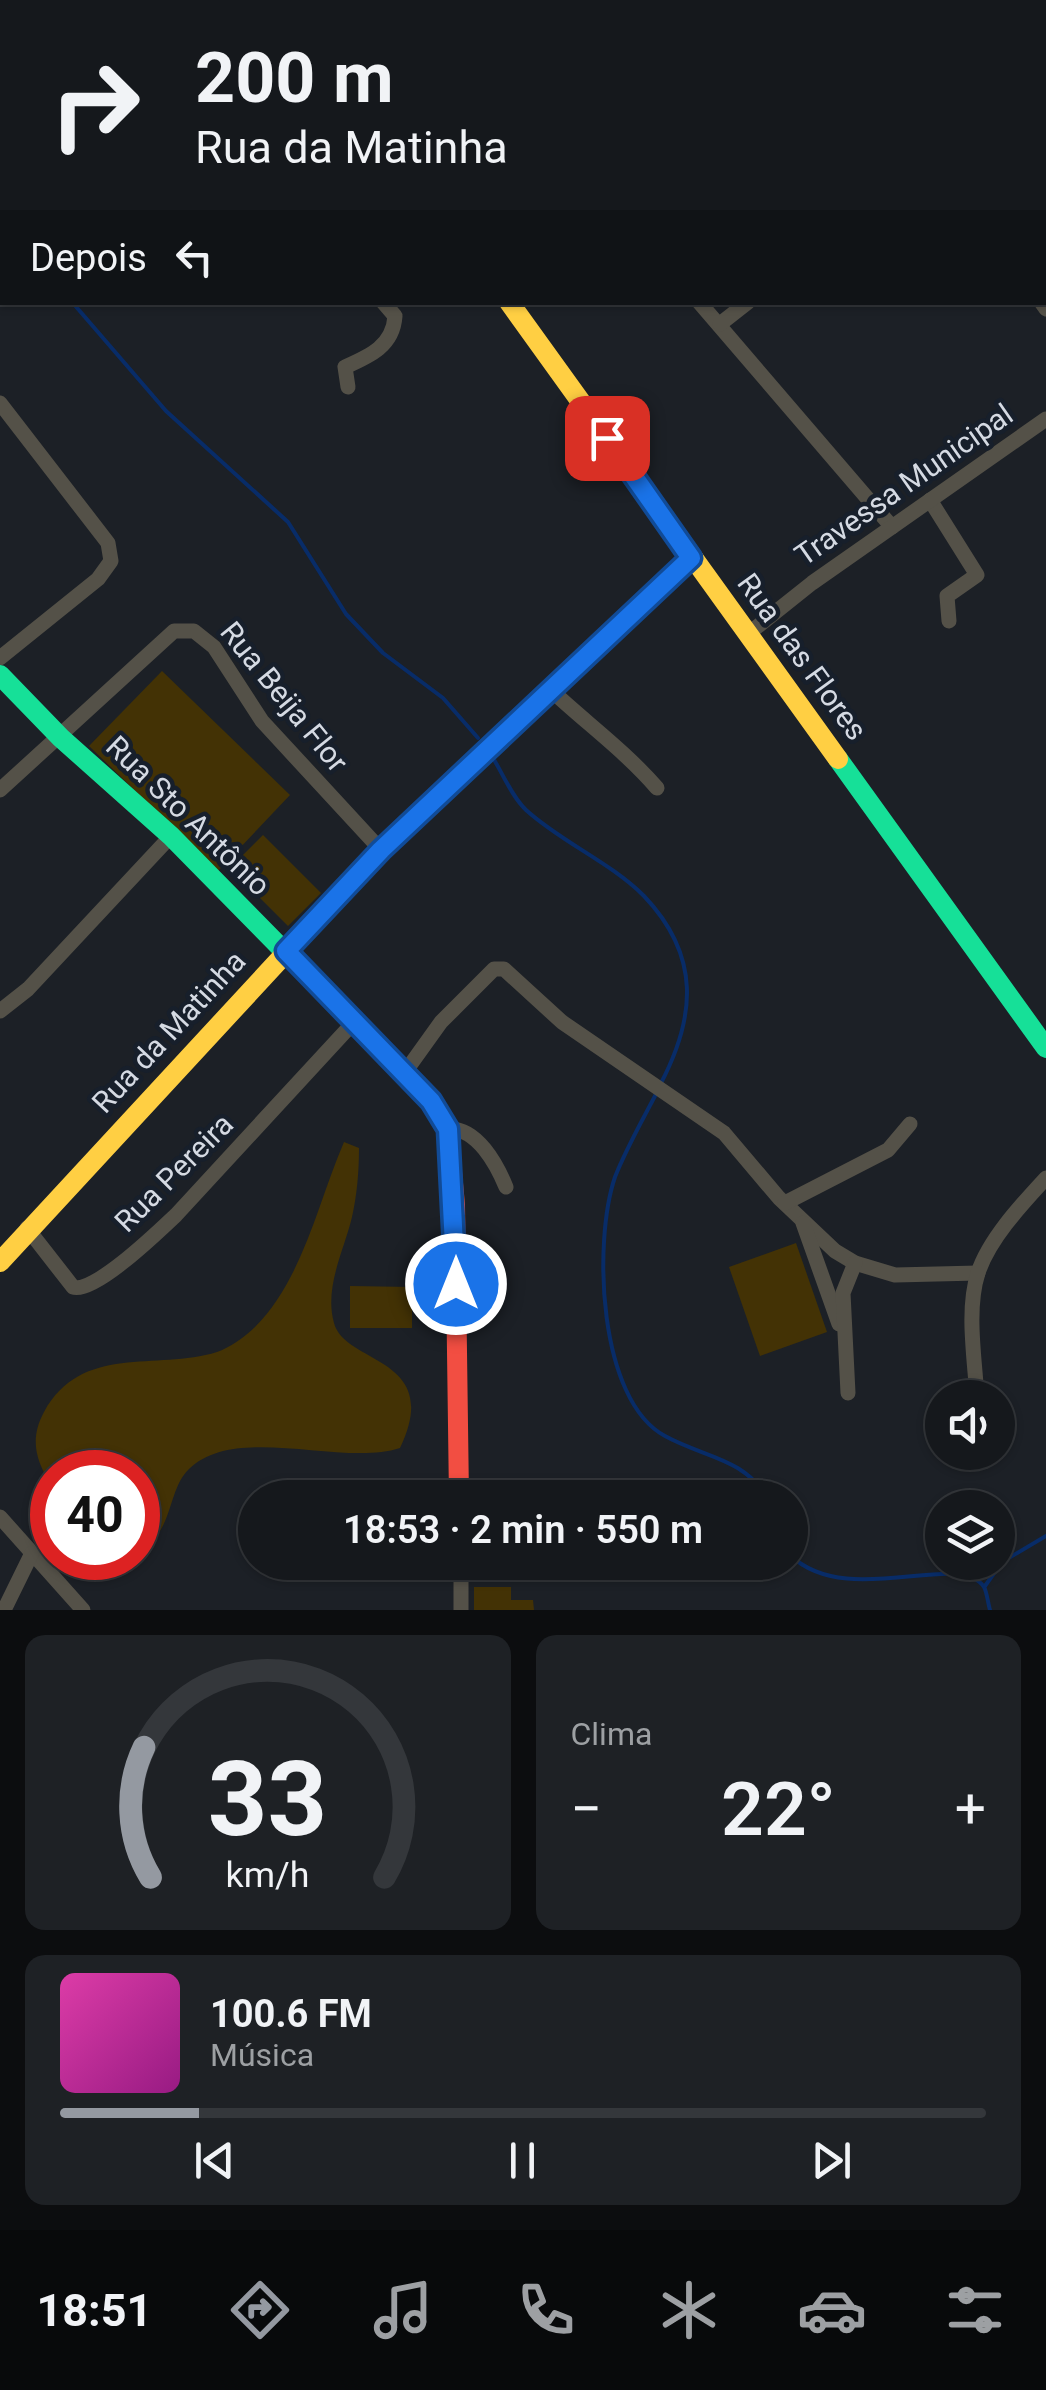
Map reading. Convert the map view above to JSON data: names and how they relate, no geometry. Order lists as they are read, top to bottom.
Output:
{
  "streets": {
    "street": [
      "Travessa Municipal",
      "Rua das Flores",
      "Rua Beija Flor",
      "Rua Sto Antônio",
      "Rua da Matinha",
      "Rua Pereira"
    ]
  },
  "crossings": [
    ["Travessa Municipal", "Rua das Flores"],
    ["Rua das Flores", "Rua da Matinha"],
    ["Rua Beija Flor", "Rua Sto Antônio"],
    ["Rua Beija Flor", "Rua da Matinha"],
    ["Rua Sto Antônio", "Rua da Matinha"],
    ["Rua Sto Antônio", "Rua Pereira"],
    ["Rua da Matinha", "Rua Pereira"]
  ],
  "page": {
    "turn": ["200 m", "Rua da Matinha"],
    "then": "Depois",
    "limit": "40",
    "trip": "18:53 · 2 min · 550 m",
    "tile": "Clima",
    "heat": ["−", "22°", "+"],
    "song": ["100.6 FM", "Música"],
    "tabs": "18:51",
    "gauge": ["33", "km/h"]
  }
}
